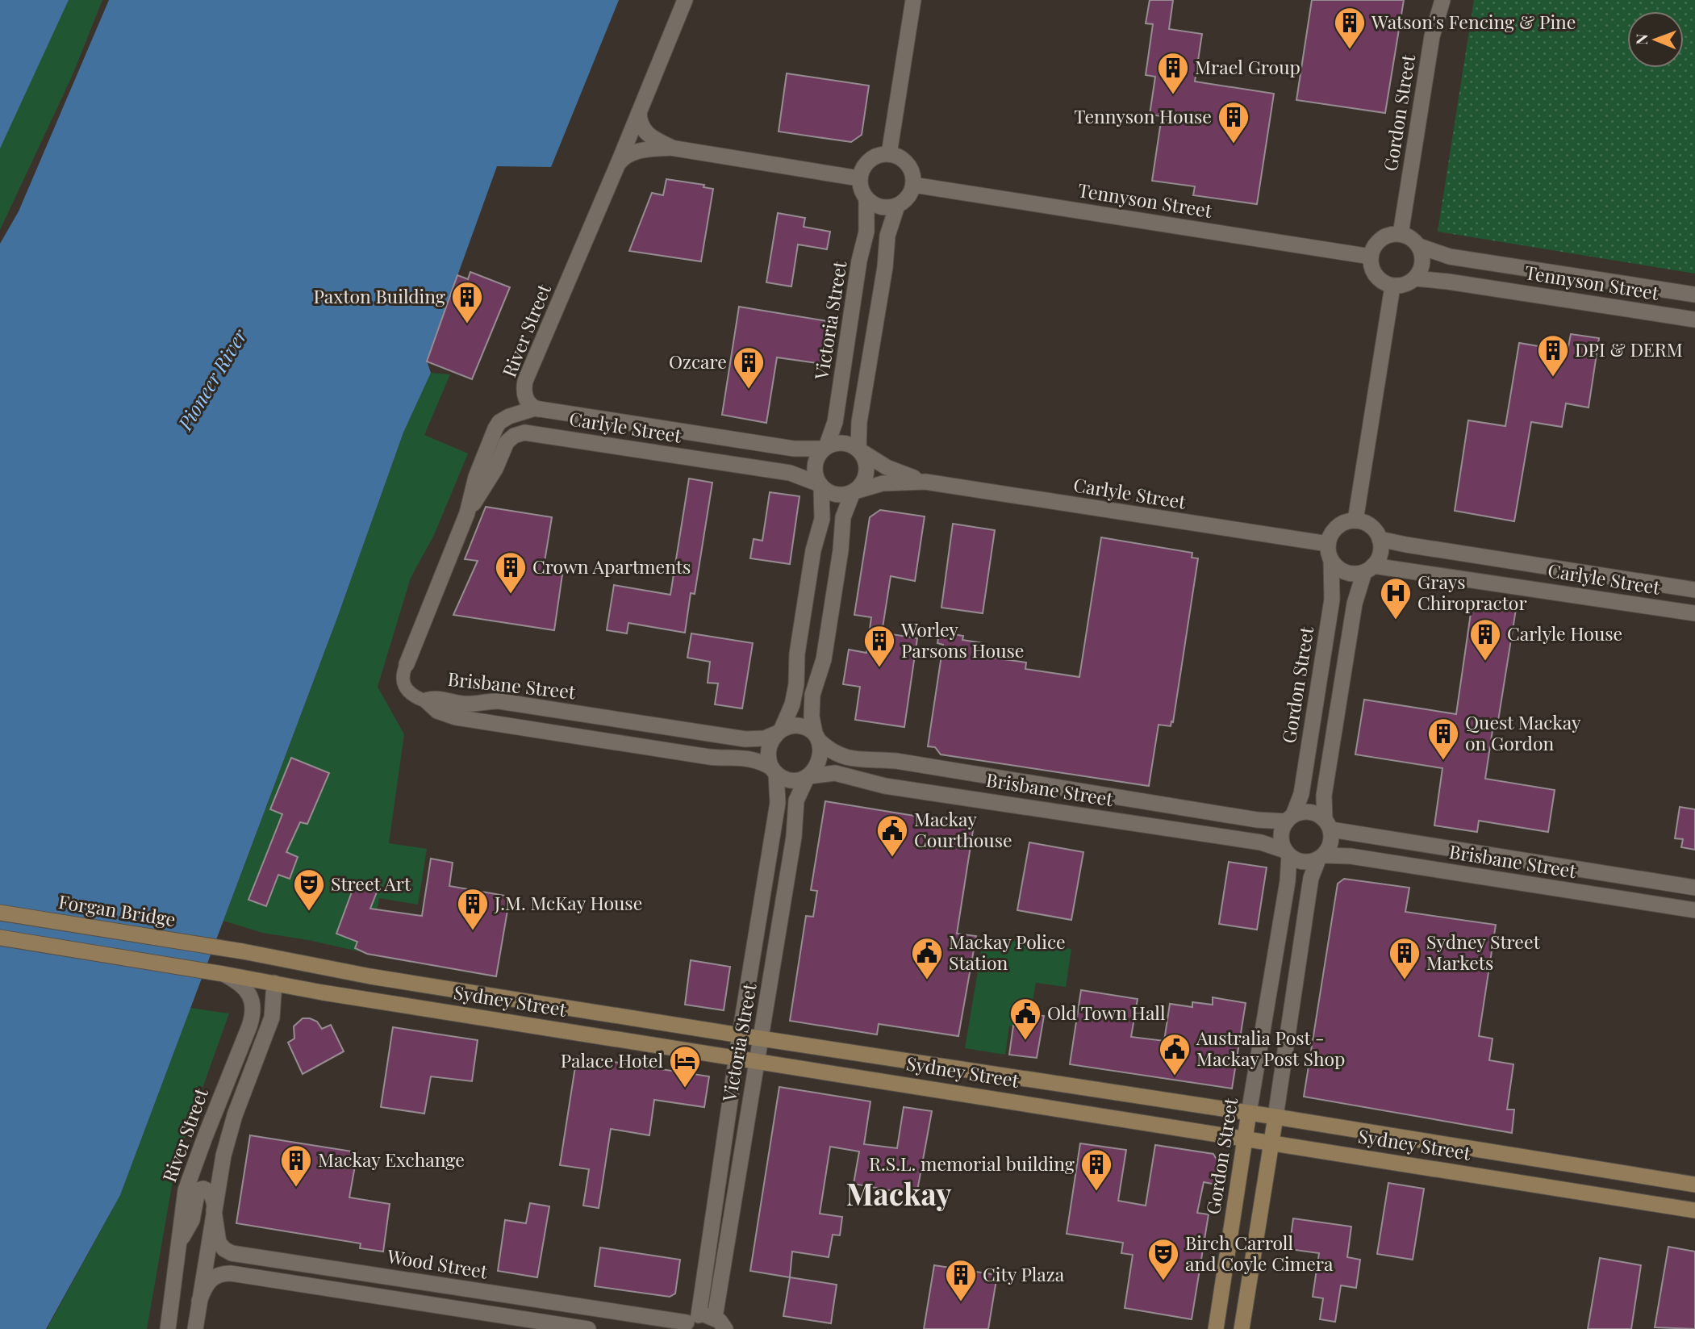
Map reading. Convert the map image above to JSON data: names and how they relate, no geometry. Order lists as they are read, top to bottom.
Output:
{
  "streets": {
    "main road": ["Gordon Street", "Forgan Bridge", "Sydney Street"],
    "street": [
      "Tennyson Street",
      "Victoria Street",
      "River Street",
      "Carlyle Street",
      "Brisbane Street",
      "Wood Street"
    ]
  },
  "crossings": [
    ["Gordon Street", "Tennyson Street"],
    ["Gordon Street", "Carlyle Street"],
    ["Gordon Street", "Brisbane Street"],
    ["Gordon Street", "Sydney Street"],
    ["Tennyson Street", "Victoria Street"],
    ["Victoria Street", "Carlyle Street"],
    ["Victoria Street", "Brisbane Street"],
    ["Victoria Street", "Sydney Street"],
    ["Victoria Street", "Wood Street"],
    ["River Street", "Carlyle Street"],
    ["River Street", "Sydney Street"],
    ["Forgan Bridge", "Sydney Street"]
  ],
  "districts": ["Mackay"],
  "water": ["Pioneer River"],
  "places": {
    "building": [
      "Watson's Fencing & Pine",
      "Mrael Group",
      "Tennyson House",
      "Paxton Building",
      "DPI & DERM",
      "Ozcare",
      "Crown Apartments",
      "Carlyle House",
      "Worley Parsons House",
      "Quest Mackay on Gordon",
      "J.M. McKay House",
      "Sydney Street Markets",
      "Mackay Exchange",
      "R.S.L. memorial building",
      "City Plaza"
    ],
    "hospital": ["Grays Chiropractor"],
    "public building": [
      "Mackay Courthouse",
      "Mackay Police Station",
      "Old Town Hall",
      "Australia Post - Mackay Post Shop"
    ],
    "theatre": ["Street Art", "Birch Carroll and Coyle Cimera"],
    "hotel": ["Palace Hotel"]
  },
  "north": "left"
}
